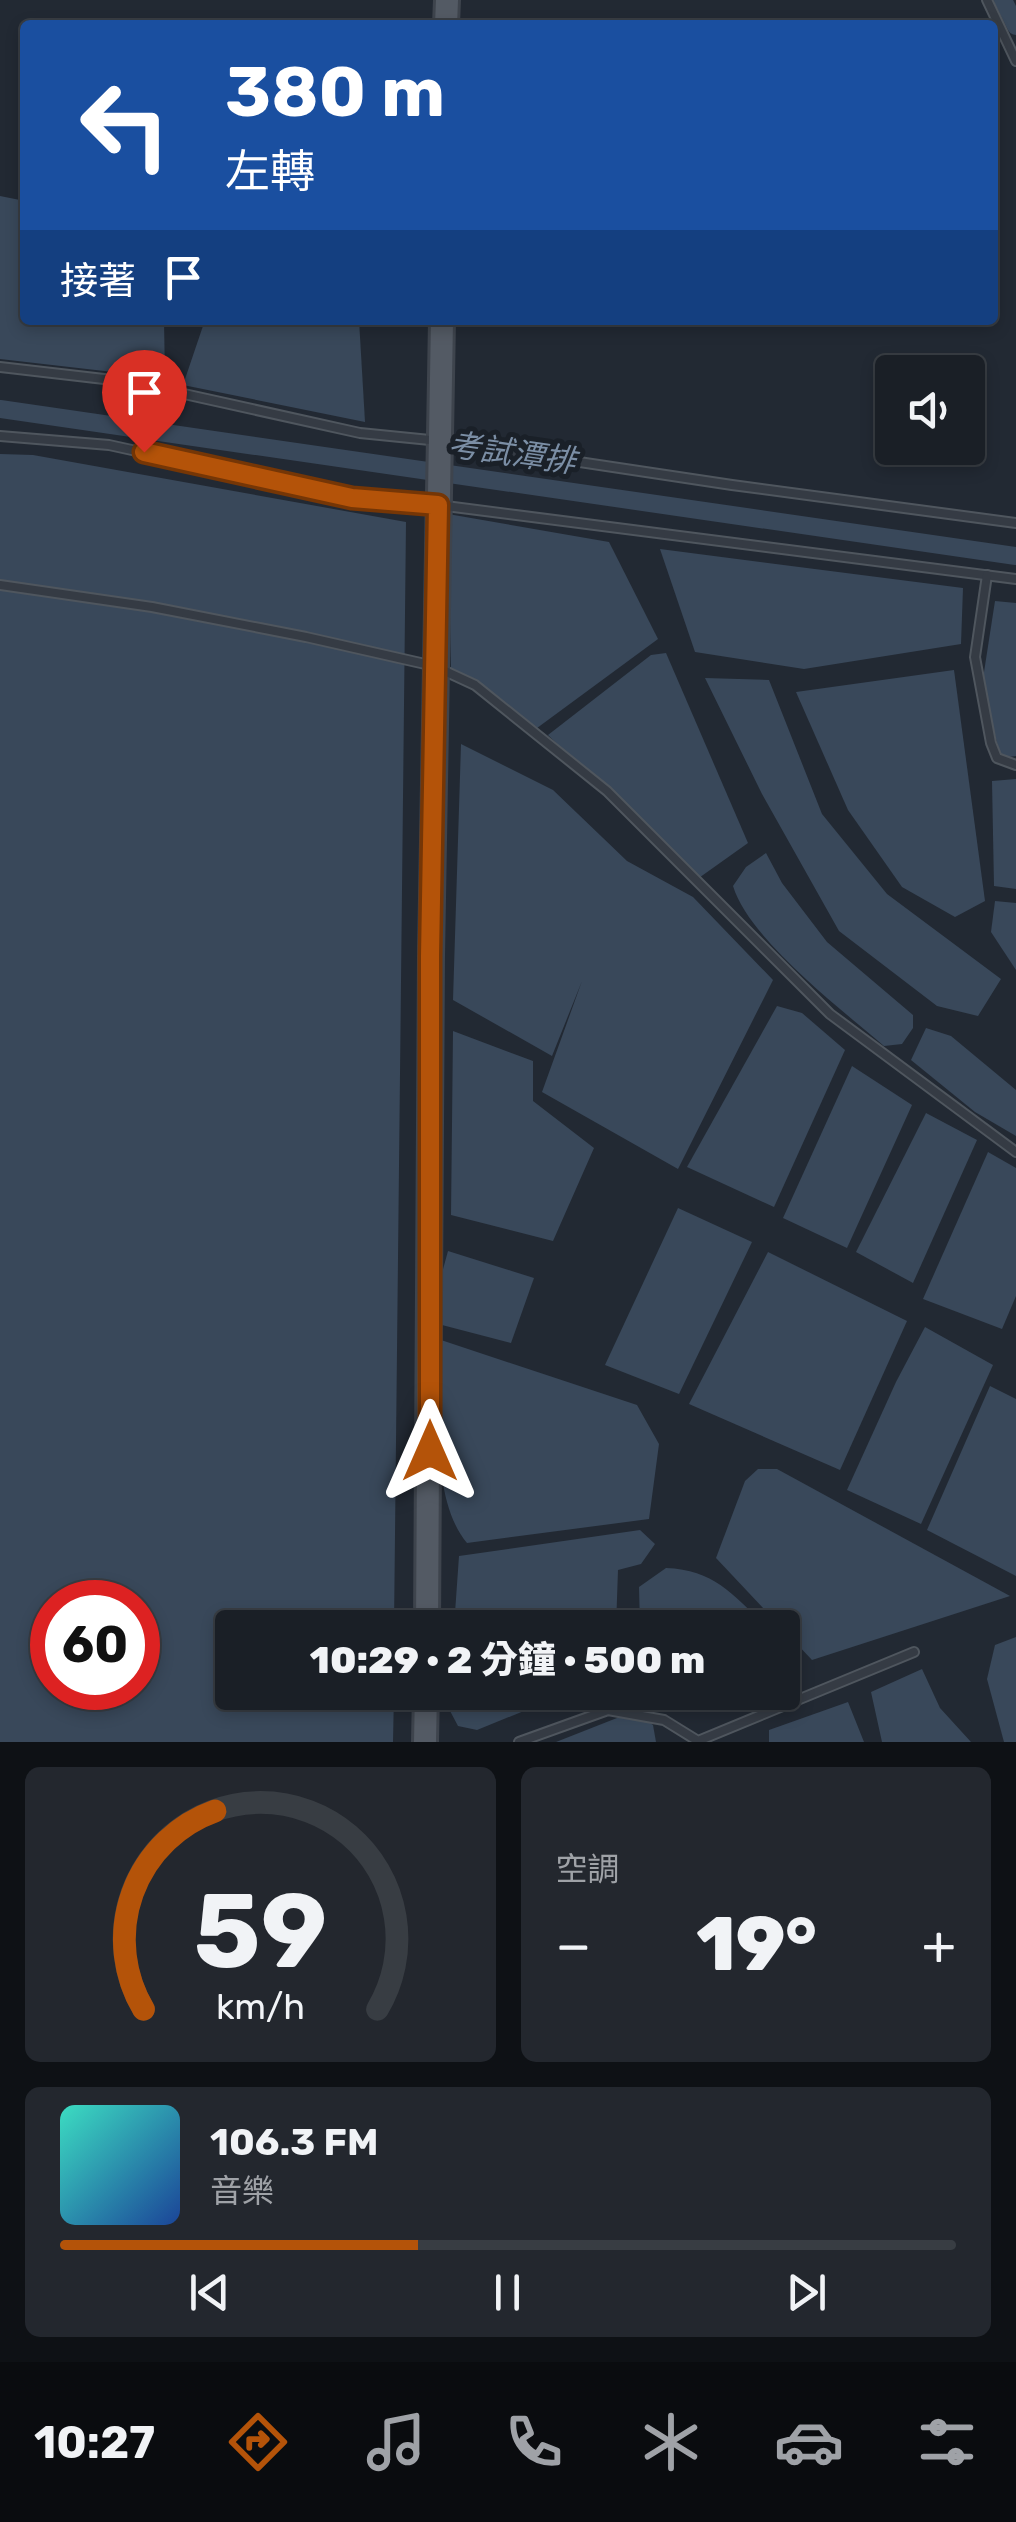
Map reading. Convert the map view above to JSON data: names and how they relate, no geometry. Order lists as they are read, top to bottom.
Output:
{
  "water": ["考試潭排"],
  "page": {
    "turn": ["380 m", "左轉"],
    "then": "接著",
    "limit": "60",
    "trip": "10:29 · 2 分鐘 · 500 m",
    "tile": "空調",
    "heat": ["−", "19°", "+"],
    "song": ["106.3 FM", "音樂"],
    "tabs": "10:27",
    "gauge": ["59", "km/h"]
  }
}
